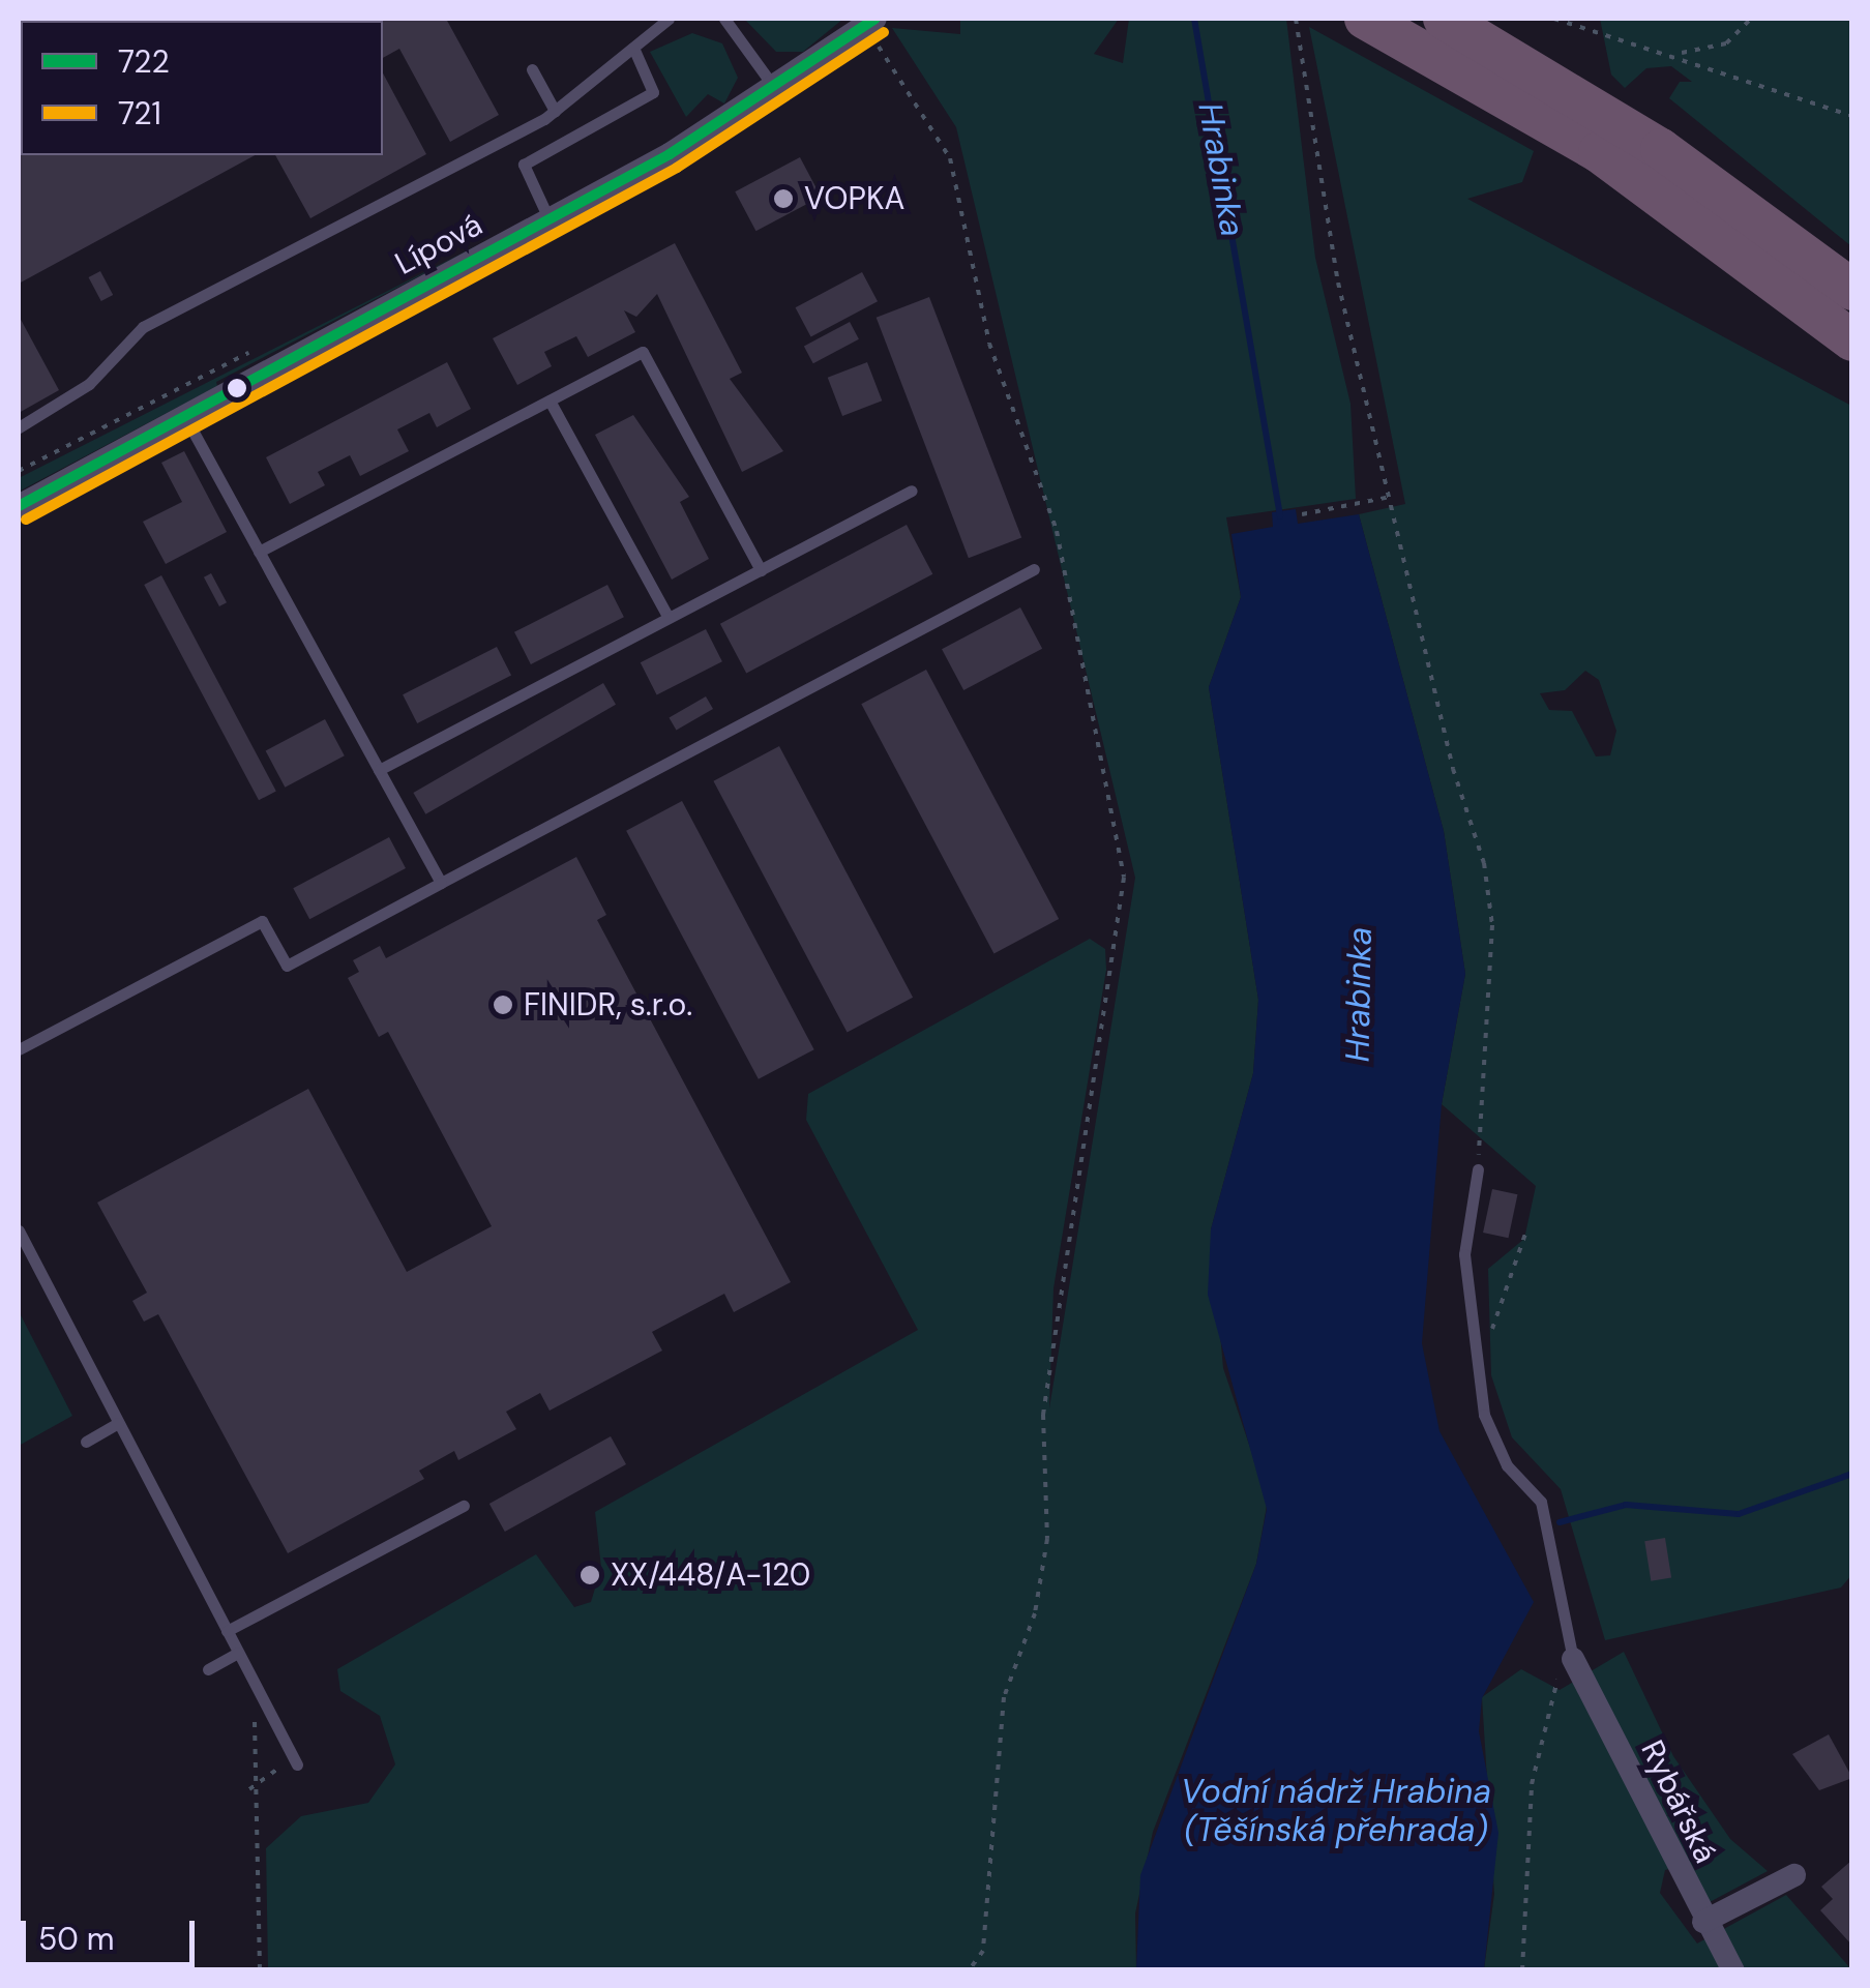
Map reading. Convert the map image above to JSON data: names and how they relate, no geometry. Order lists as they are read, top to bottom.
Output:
{
  "streets": {
    "street": ["Lípová", "Rybářská"]
  },
  "water": ["Hrabinka", "Vodní nádrž Hrabina (Těšínská přehrada)"],
  "places": ["VOPKA", "FINIDR, s.r.o.", "XX/448/A-120"],
  "lines": ["transit line 722", "transit line 721"],
  "legend": ["722", "721"],
  "scale_bar": "50 m"
}
